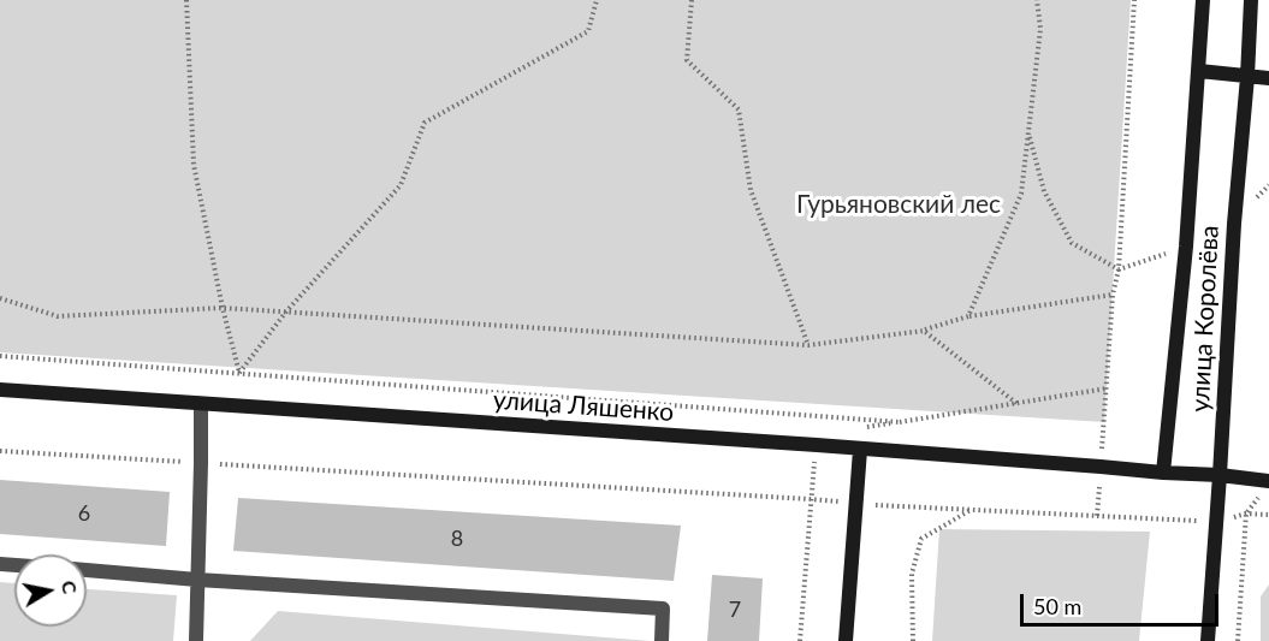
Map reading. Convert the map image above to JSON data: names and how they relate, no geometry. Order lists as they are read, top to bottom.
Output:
{
  "streets": {
    "main road": ["улица Королёва", "улица Ляшенко"]
  },
  "crossings": [
    ["улица Королёва", "улица Ляшенко"]
  ],
  "parks": ["Гурьяновский лес"],
  "house_numbers": ["6", "8", "7"],
  "scale_bar": "50 m",
  "north": "right"
}
